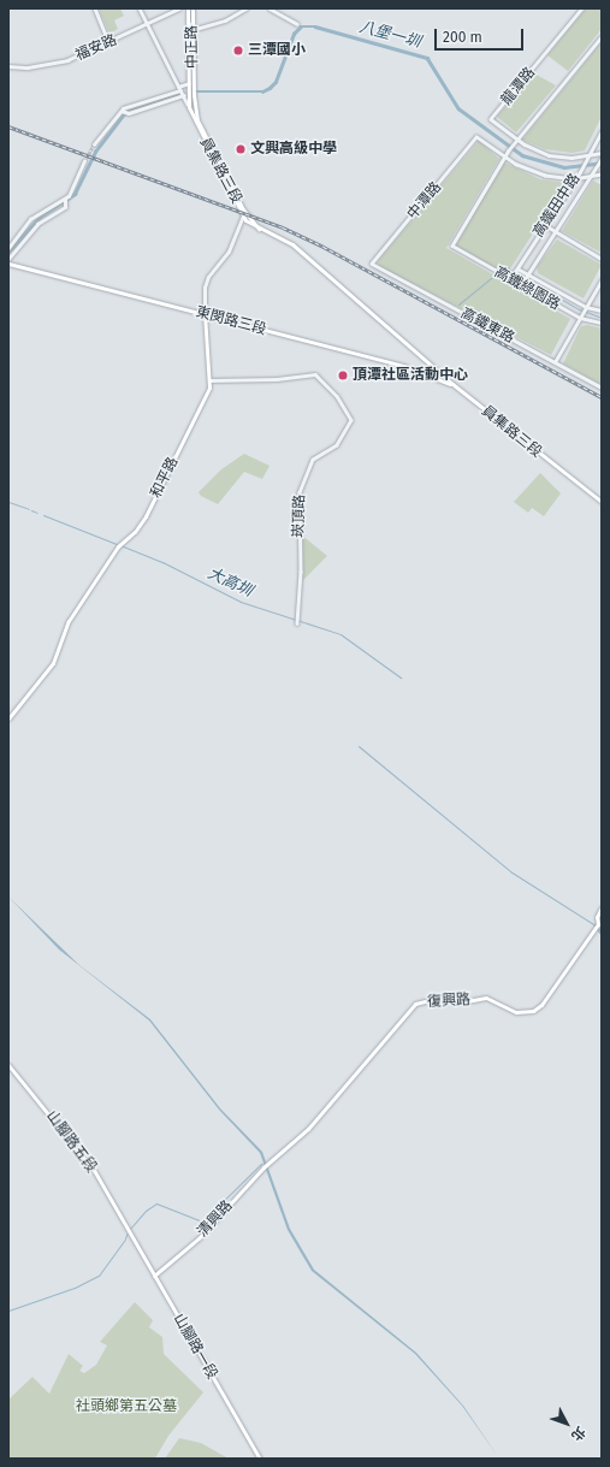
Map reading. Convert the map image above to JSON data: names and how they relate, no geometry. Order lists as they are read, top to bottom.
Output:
{
  "streets": {
    "street": [
      "中正路",
      "福安路",
      "龍潭路",
      "員集路三段",
      "中潭路",
      "高鐵田中路",
      "高鐵綠園路",
      "東閔路三段",
      "高鐵東路",
      "和平路",
      "崁頂路",
      "復興路",
      "山腳路五段",
      "清興路",
      "山腳路一段"
    ]
  },
  "crossings": [
    ["員集路三段", "東閔路三段"],
    ["員集路三段", "和平路"],
    ["中潭路", "高鐵綠園路"],
    ["中潭路", "高鐵東路"],
    ["高鐵田中路", "高鐵綠園路"],
    ["東閔路三段", "和平路"],
    ["和平路", "崁頂路"],
    ["復興路", "清興路"],
    ["山腳路五段", "山腳路一段"],
    ["清興路", "山腳路一段"]
  ],
  "water": ["八堡一圳", "大高圳"],
  "parks": ["社頭鄉第五公墓"],
  "places": ["三潭國小", "文興高級中學", "頂潭社區活動中心"],
  "scale_bar": "200 m",
  "north": "bottom right"
}
